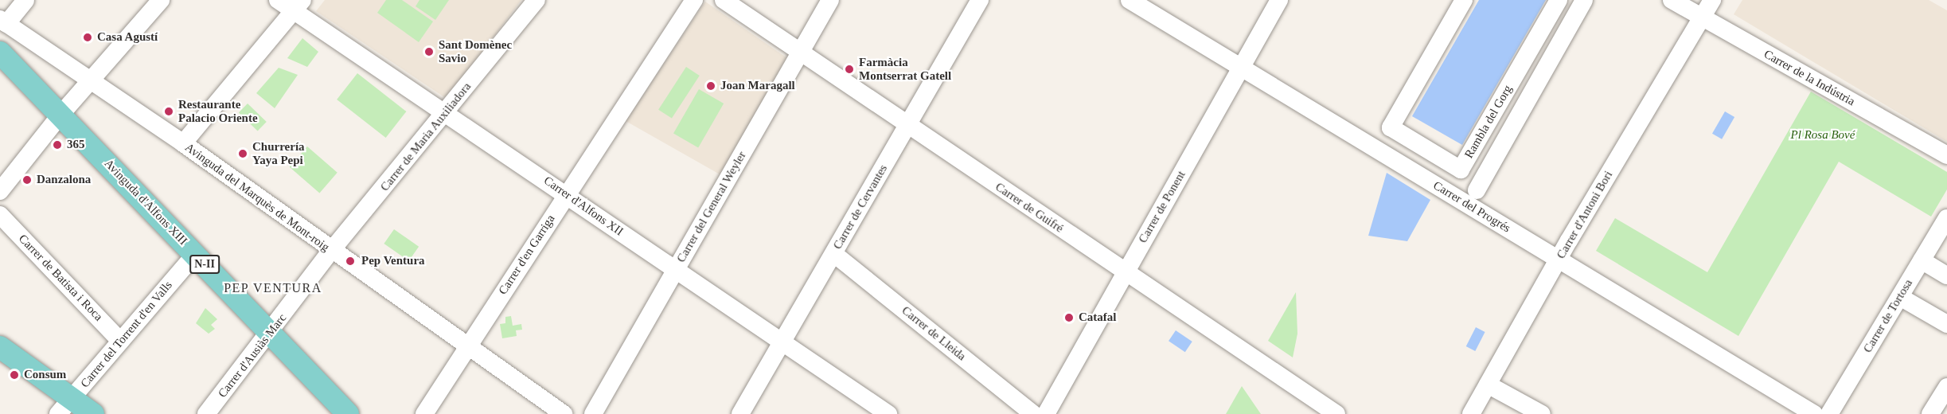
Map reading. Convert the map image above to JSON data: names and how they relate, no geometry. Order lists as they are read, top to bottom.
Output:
{
  "streets": {
    "main road": ["Avinguda d'Alfons XIII", "N-II"],
    "street": [
      "Carrer de la Indústria",
      "Rambla del Gorg",
      "Carrer de Maria Auxiliadora",
      "Avinguda del Marquès de Mont-roig",
      "Carrer d'Alfons XII",
      "Carrer del General Weyler",
      "Carrer de Cervantes",
      "Carrer de Ponent",
      "Carrer del Progrés",
      "Carrer de Guifré",
      "Carrer d'Antoni Bori",
      "Carrer d'en Garriga",
      "Carrer de Batista i Roca",
      "Carrer de Tortosa",
      "Carrer de Lleida",
      "Carrer del Torrent d'en Valls",
      "Carrer d'Ausiàs Marc"
    ]
  },
  "crossings": [
    ["Carrer de la Indústria", "Carrer d'Antoni Bori"],
    ["Carrer de Maria Auxiliadora", "Avinguda del Marquès de Mont-roig"],
    ["Carrer de Maria Auxiliadora", "Carrer d'Alfons XII"],
    ["Carrer de Maria Auxiliadora", "Carrer d'Ausiàs Marc"],
    ["Avinguda del Marquès de Mont-roig", "Carrer d'en Garriga"],
    ["Avinguda del Marquès de Mont-roig", "Carrer d'Ausiàs Marc"],
    ["Avinguda d'Alfons XIII", "N-II"],
    ["Avinguda d'Alfons XIII", "Carrer del Torrent d'en Valls"],
    ["Avinguda d'Alfons XIII", "Carrer d'Ausiàs Marc"],
    ["Carrer d'Alfons XII", "Carrer del General Weyler"],
    ["Carrer d'Alfons XII", "Carrer de Cervantes"],
    ["Carrer d'Alfons XII", "Carrer d'en Garriga"],
    ["Carrer del General Weyler", "Carrer de Guifré"],
    ["Carrer de Cervantes", "Carrer de Guifré"],
    ["Carrer de Cervantes", "Carrer de Lleida"],
    ["Carrer de Ponent", "Carrer del Progrés"],
    ["Carrer de Ponent", "Carrer de Guifré"],
    ["Carrer del Progrés", "Carrer d'Antoni Bori"],
    ["Carrer de Batista i Roca", "Carrer del Torrent d'en Valls"]
  ],
  "districts": ["PEP VENTURA"],
  "parks": ["Pl Rosa Bové"],
  "places": [
    "Casa Agustí",
    "Sant Domènec Savio",
    "Farmàcia Montserrat Gatell",
    "Joan Maragall",
    "Restaurante Palacio Oriente",
    "365",
    "Churrería Yaya Pepi",
    "Danzalona",
    "Pep Ventura",
    "Catafal",
    "Consum"
  ]
}
